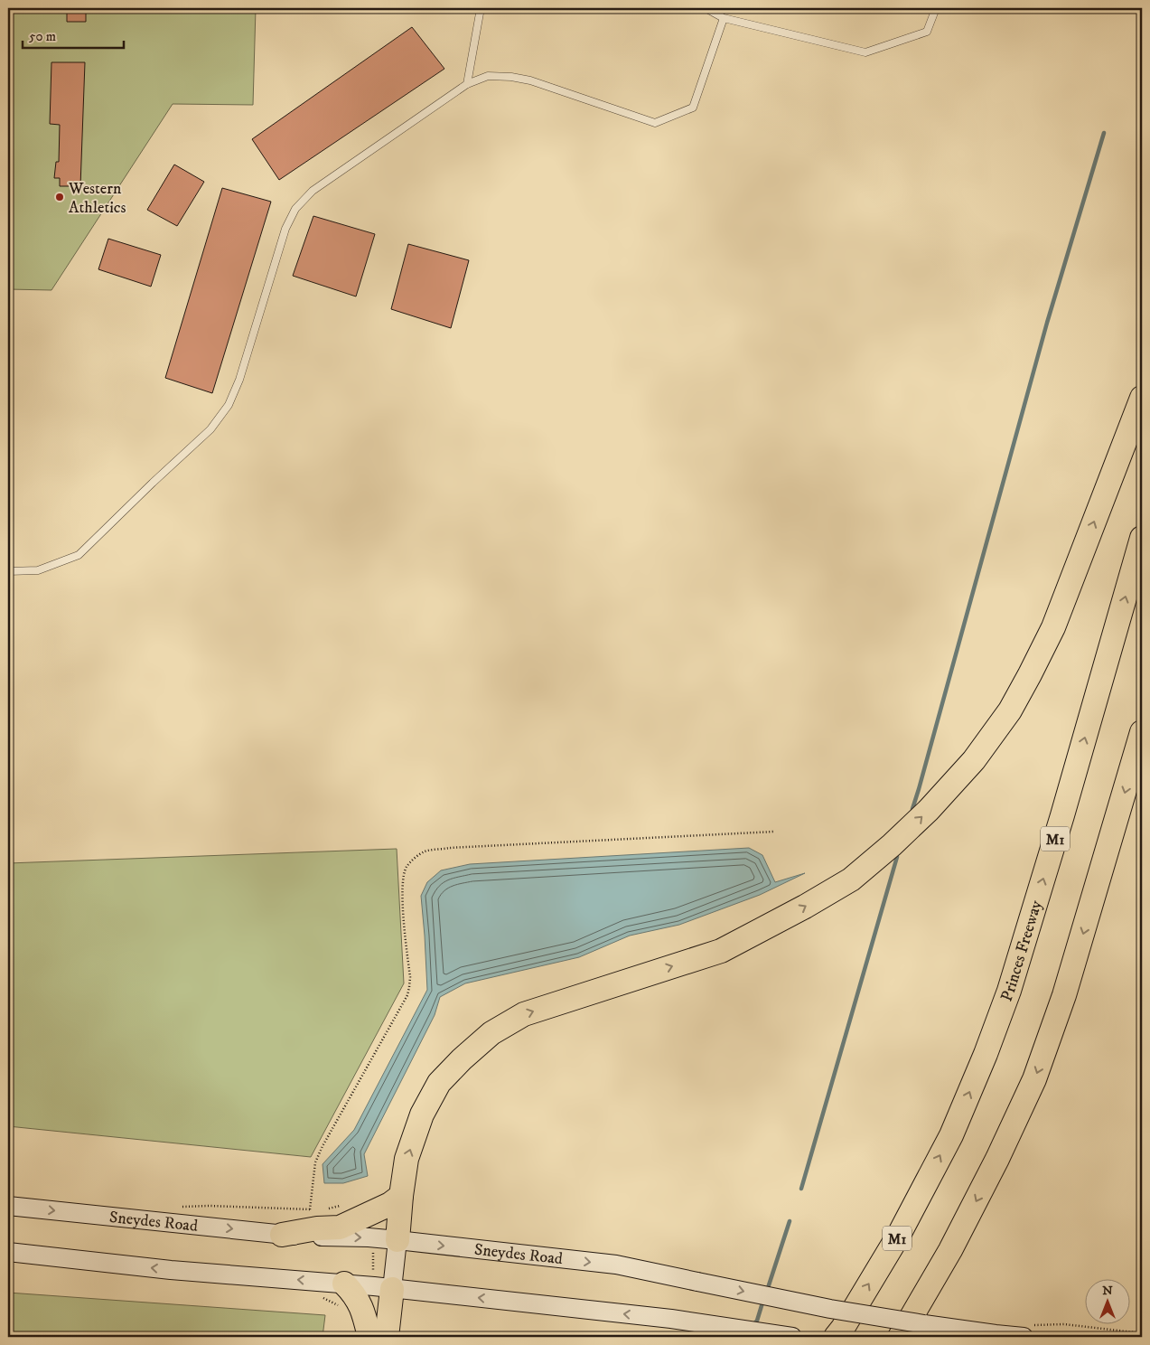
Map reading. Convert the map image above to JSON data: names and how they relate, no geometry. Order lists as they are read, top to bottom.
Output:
{
  "streets": {
    "highway": ["M1", "Princes Freeway"],
    "main road": ["Sneydes Road"]
  },
  "places": ["Western Athletics"],
  "scale_bar": "50 m",
  "north": "top"
}
